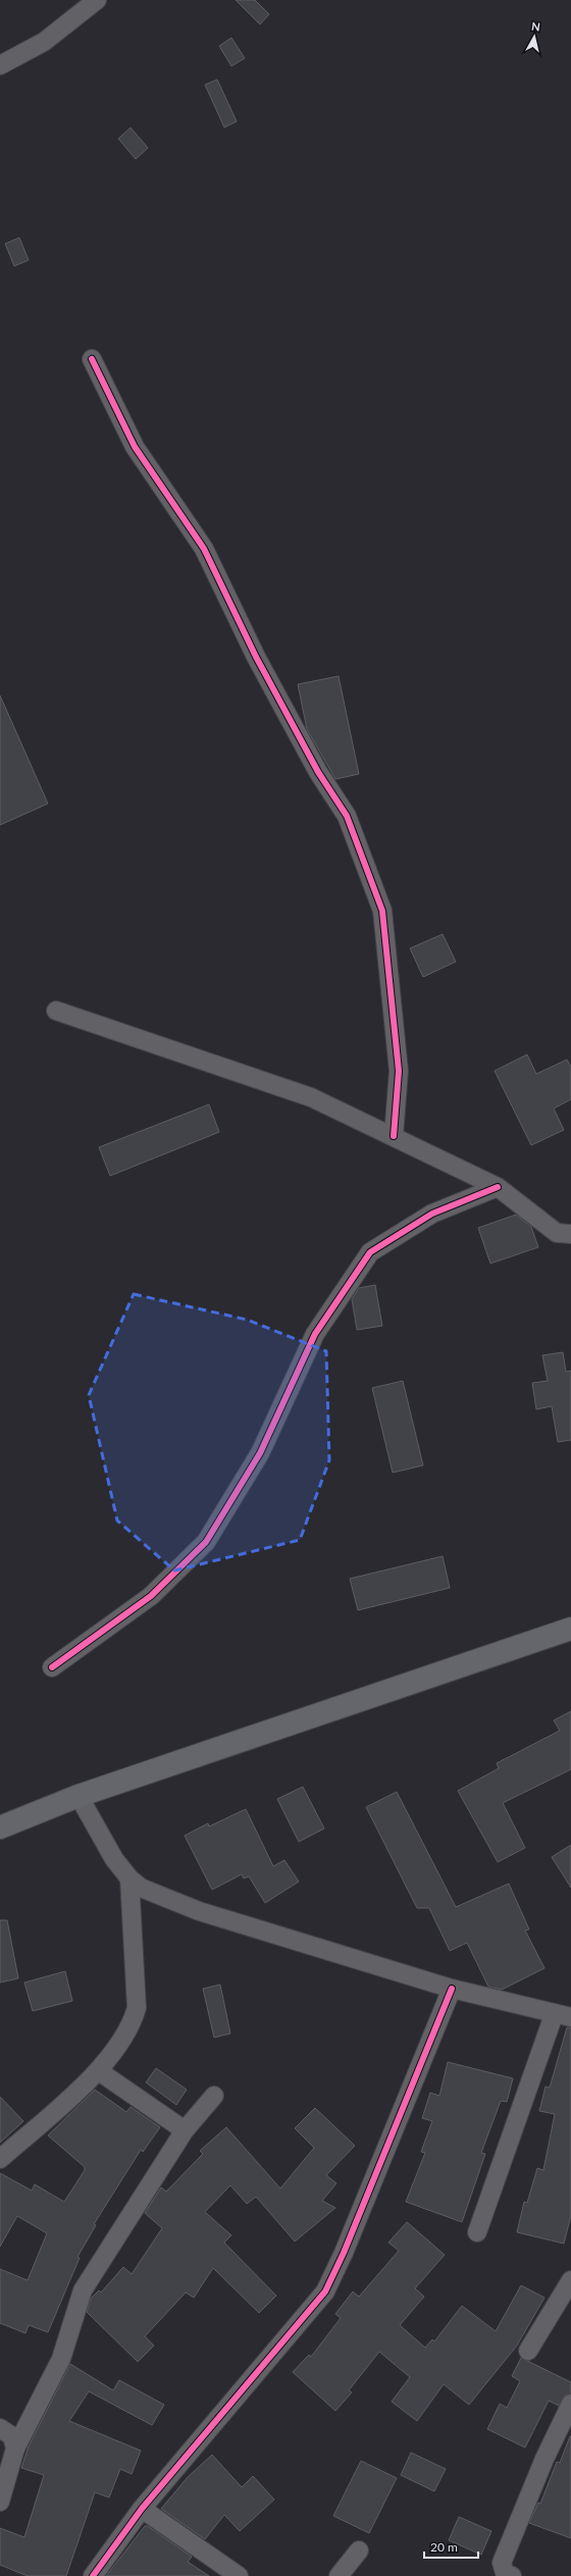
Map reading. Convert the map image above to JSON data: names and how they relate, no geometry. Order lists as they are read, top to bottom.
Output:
{
  "scale_bar": "20 m",
  "north": "top"
}
